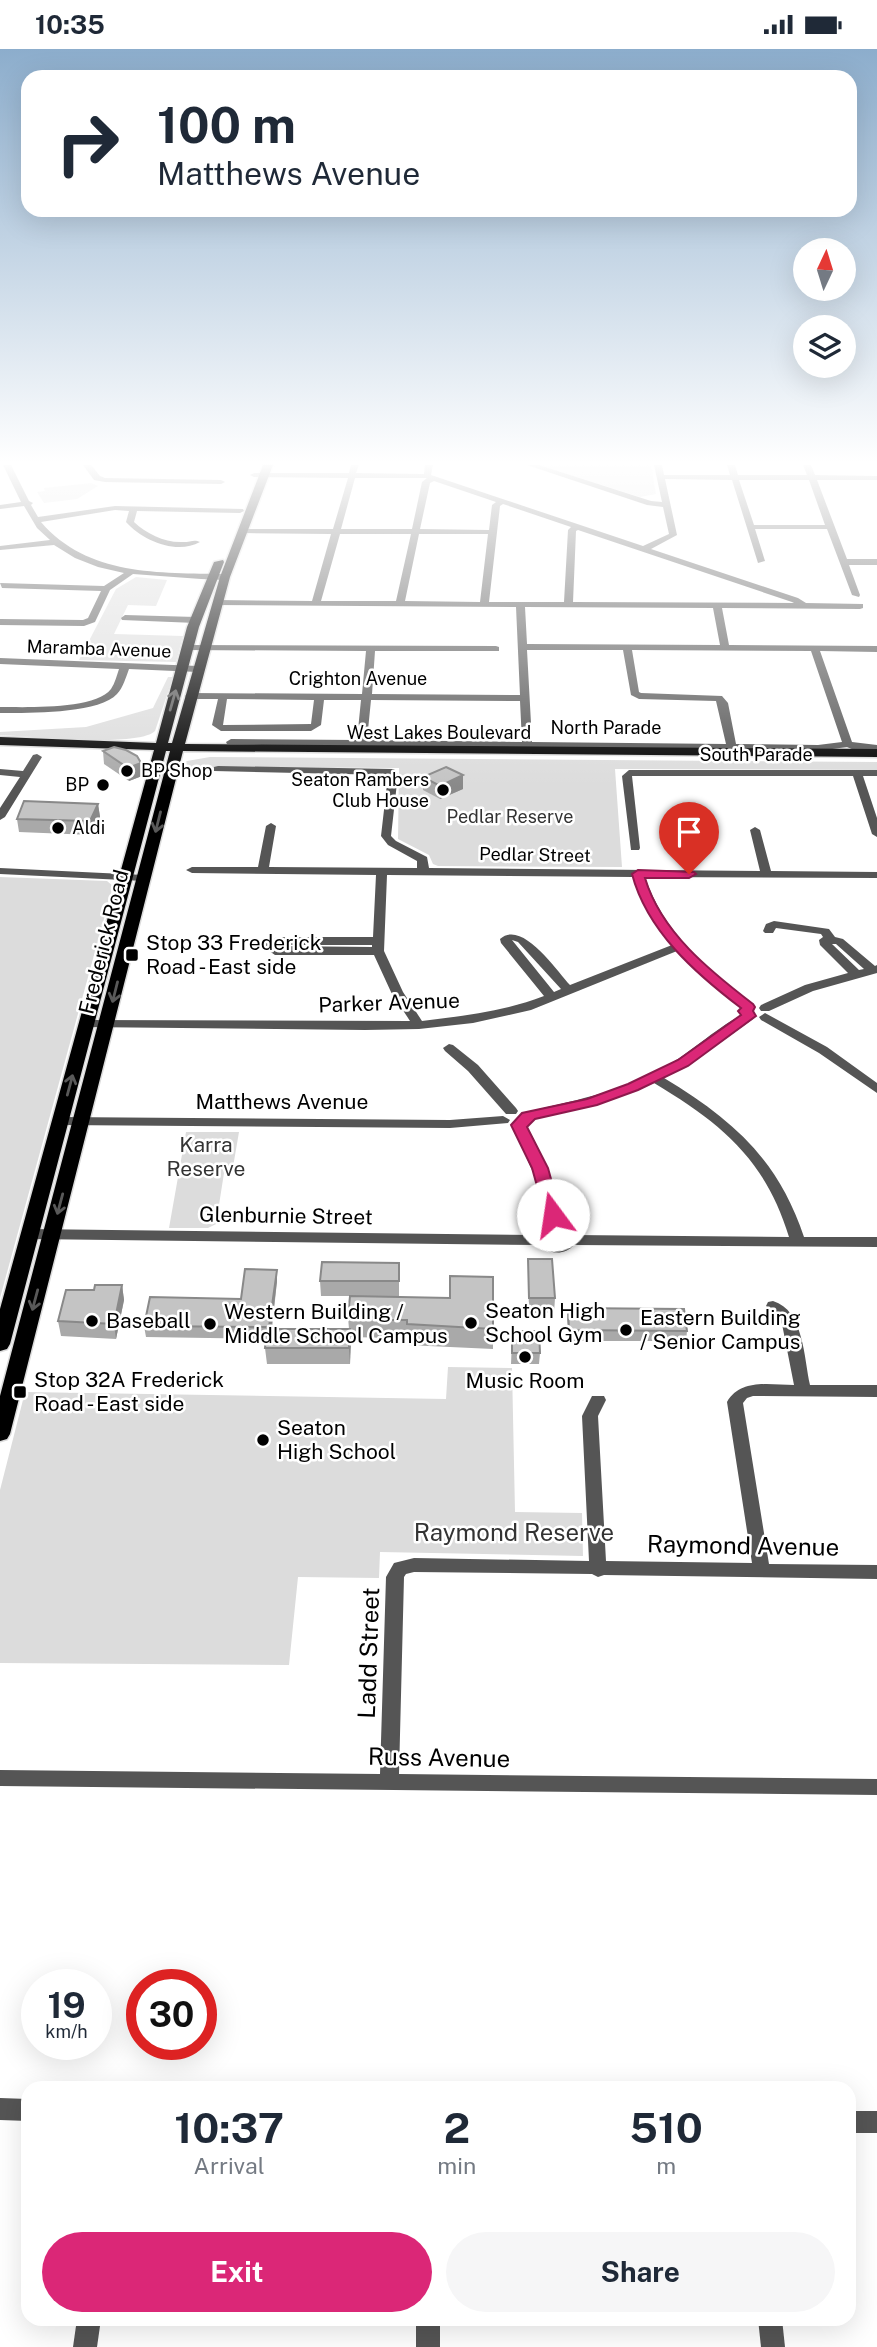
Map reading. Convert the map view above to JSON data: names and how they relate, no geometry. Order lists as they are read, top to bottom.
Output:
{
  "streets": {
    "main road": ["West Lakes Boulevard", "Frederick Road"],
    "street": [
      "Maramba Avenue",
      "Crighton Avenue",
      "North Parade",
      "South Parade",
      "Pedlar Street",
      "Parker Avenue",
      "Matthews Avenue",
      "Glenburnie Street",
      "Raymond Avenue",
      "Ladd Street",
      "Russ Avenue"
    ]
  },
  "crossings": [
    ["Maramba Avenue", "Frederick Road"],
    ["Crighton Avenue", "Frederick Road"],
    ["North Parade", "West Lakes Boulevard"],
    ["West Lakes Boulevard", "Frederick Road"],
    ["Frederick Road", "Parker Avenue"],
    ["Frederick Road", "Matthews Avenue"],
    ["Frederick Road", "Glenburnie Street"],
    ["Raymond Avenue", "Ladd Street"],
    ["Ladd Street", "Russ Avenue"]
  ],
  "parks": ["Pedlar Reserve", "Karra Reserve", "Raymond Reserve"],
  "places": {
    "other": [
      "BP Shop",
      "BP",
      "Seaton Rambers Club House",
      "Aldi",
      "Baseball",
      "Seaton High School Gym",
      "Western Building / Middle School Campus",
      "Eastern Building / Senior Campus",
      "Music Room",
      "Seaton High School"
    ],
    "transit": ["Stop 33 Frederick Road - East side", "Stop 32A Frederick Road - East side"]
  },
  "north": "top",
  "page": {
    "status": "10:35",
    "turn": ["100 m", "Matthews Avenue"],
    "speed": "19 km/h",
    "limit": "30",
    "eta": [
      "10:37",
      "Arrival",
      "2",
      "min",
      "510",
      "m"
    ],
    "buttons": ["Exit", "Share"]
  }
}
